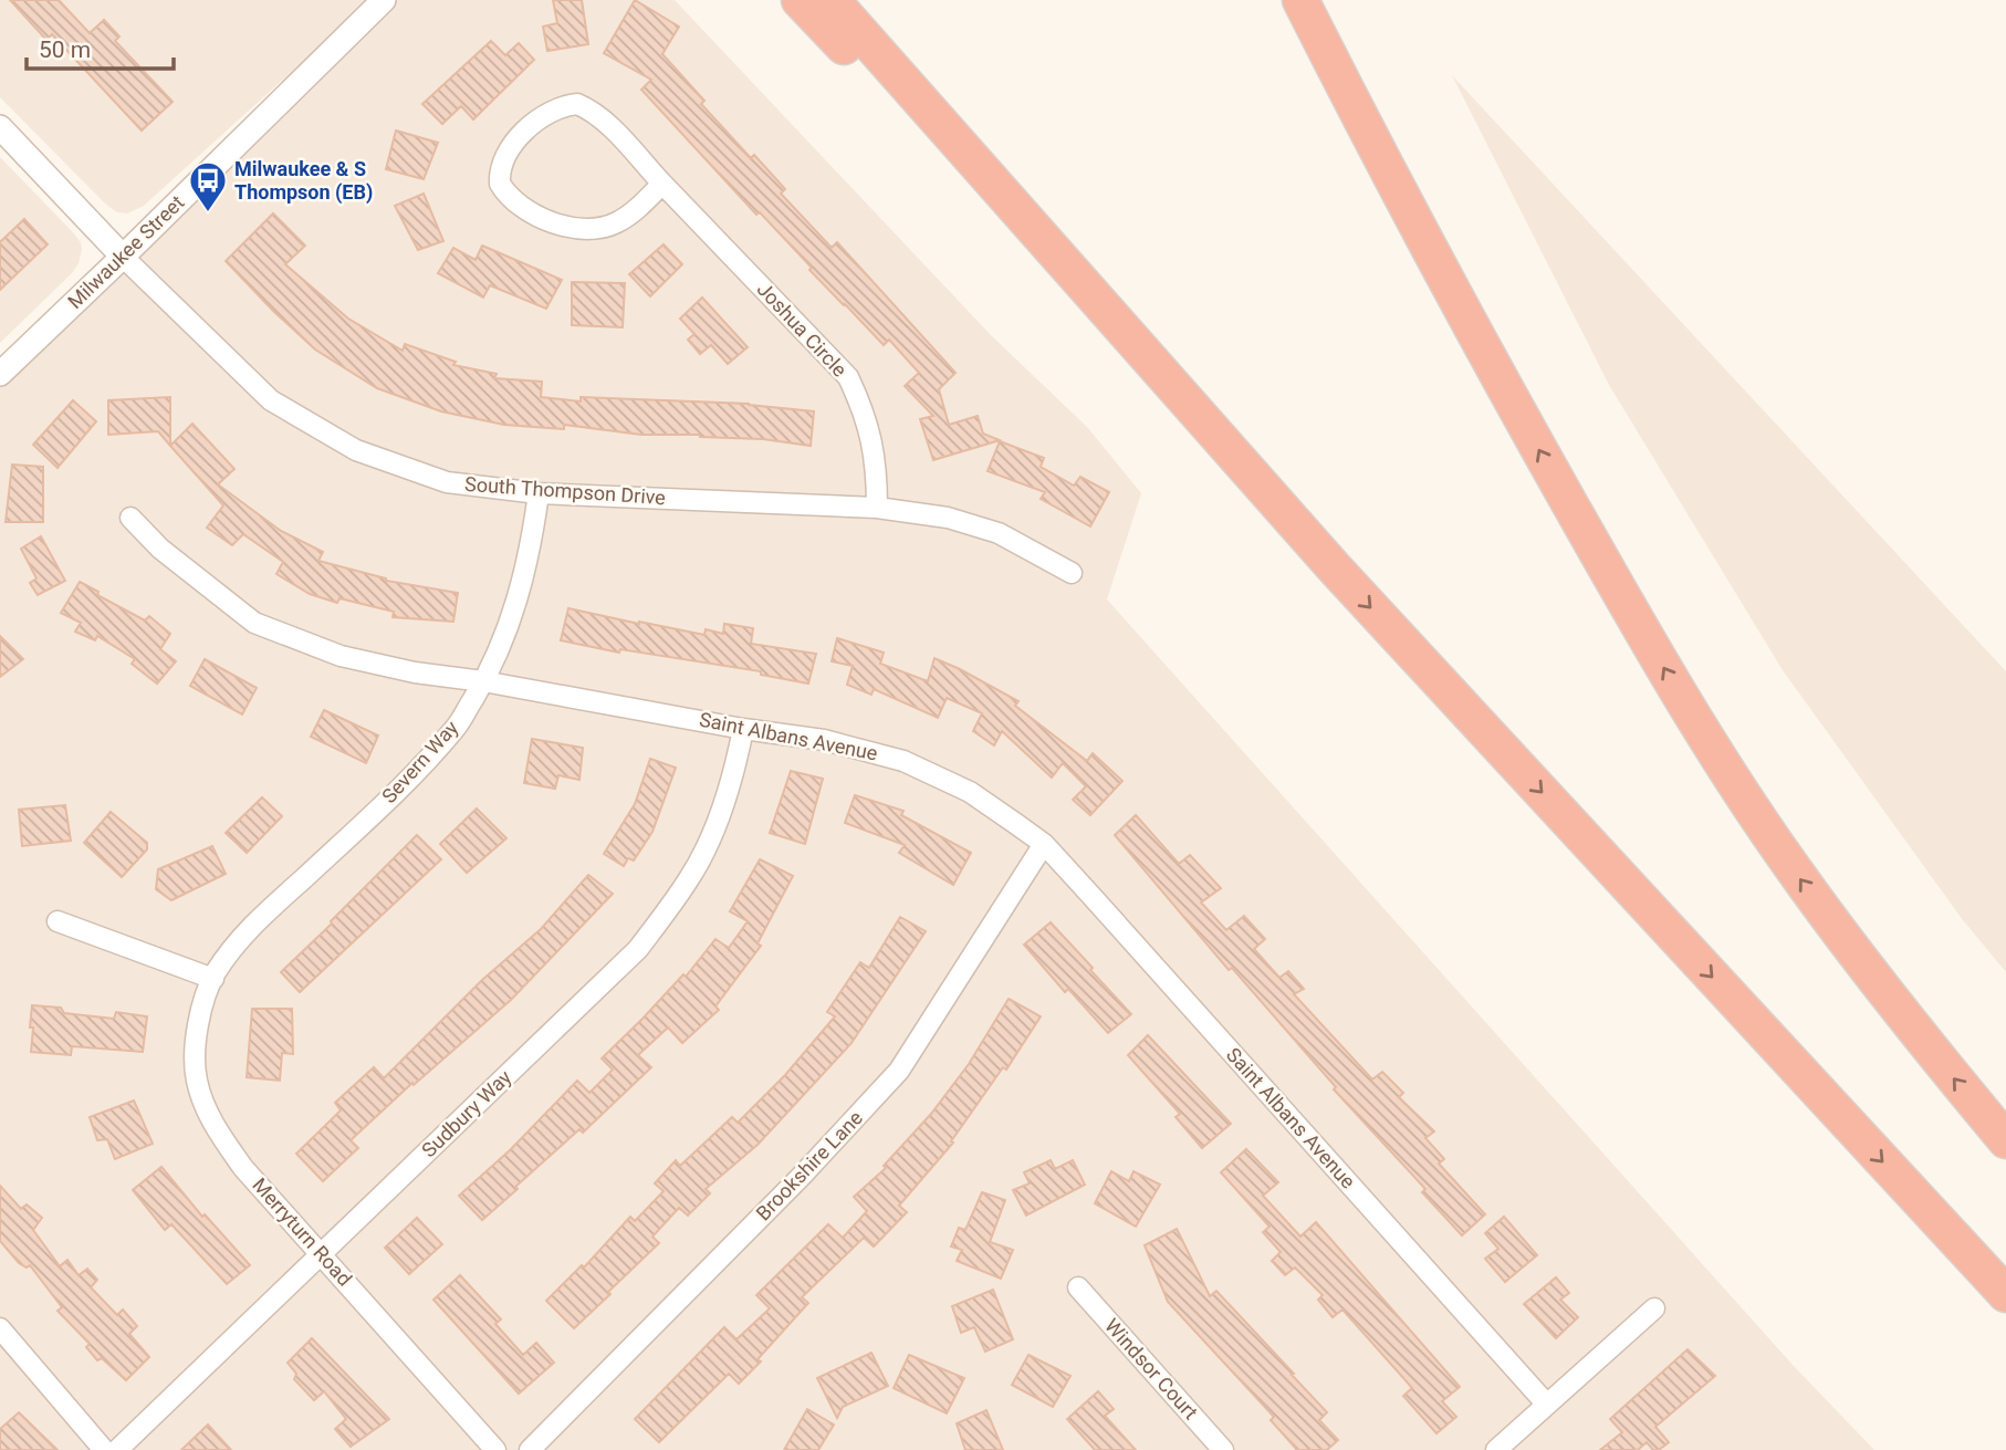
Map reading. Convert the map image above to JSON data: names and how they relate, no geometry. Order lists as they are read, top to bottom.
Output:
{
  "streets": {
    "street": [
      "Milwaukee Street",
      "Joshua Circle",
      "South Thompson Drive",
      "Saint Albans Avenue",
      "Severn Way",
      "Sudbury Way",
      "Brookshire Lane",
      "Merryturn Road",
      "Windsor Court"
    ]
  },
  "crossings": [
    ["Milwaukee Street", "South Thompson Drive"],
    ["Joshua Circle", "South Thompson Drive"],
    ["South Thompson Drive", "Severn Way"],
    ["Saint Albans Avenue", "Severn Way"],
    ["Saint Albans Avenue", "Sudbury Way"],
    ["Saint Albans Avenue", "Brookshire Lane"],
    ["Severn Way", "Merryturn Road"],
    ["Sudbury Way", "Merryturn Road"]
  ],
  "places": {
    "bus stop": ["Milwaukee & S Thompson (EB)"]
  },
  "scale_bar": "50 m"
}
